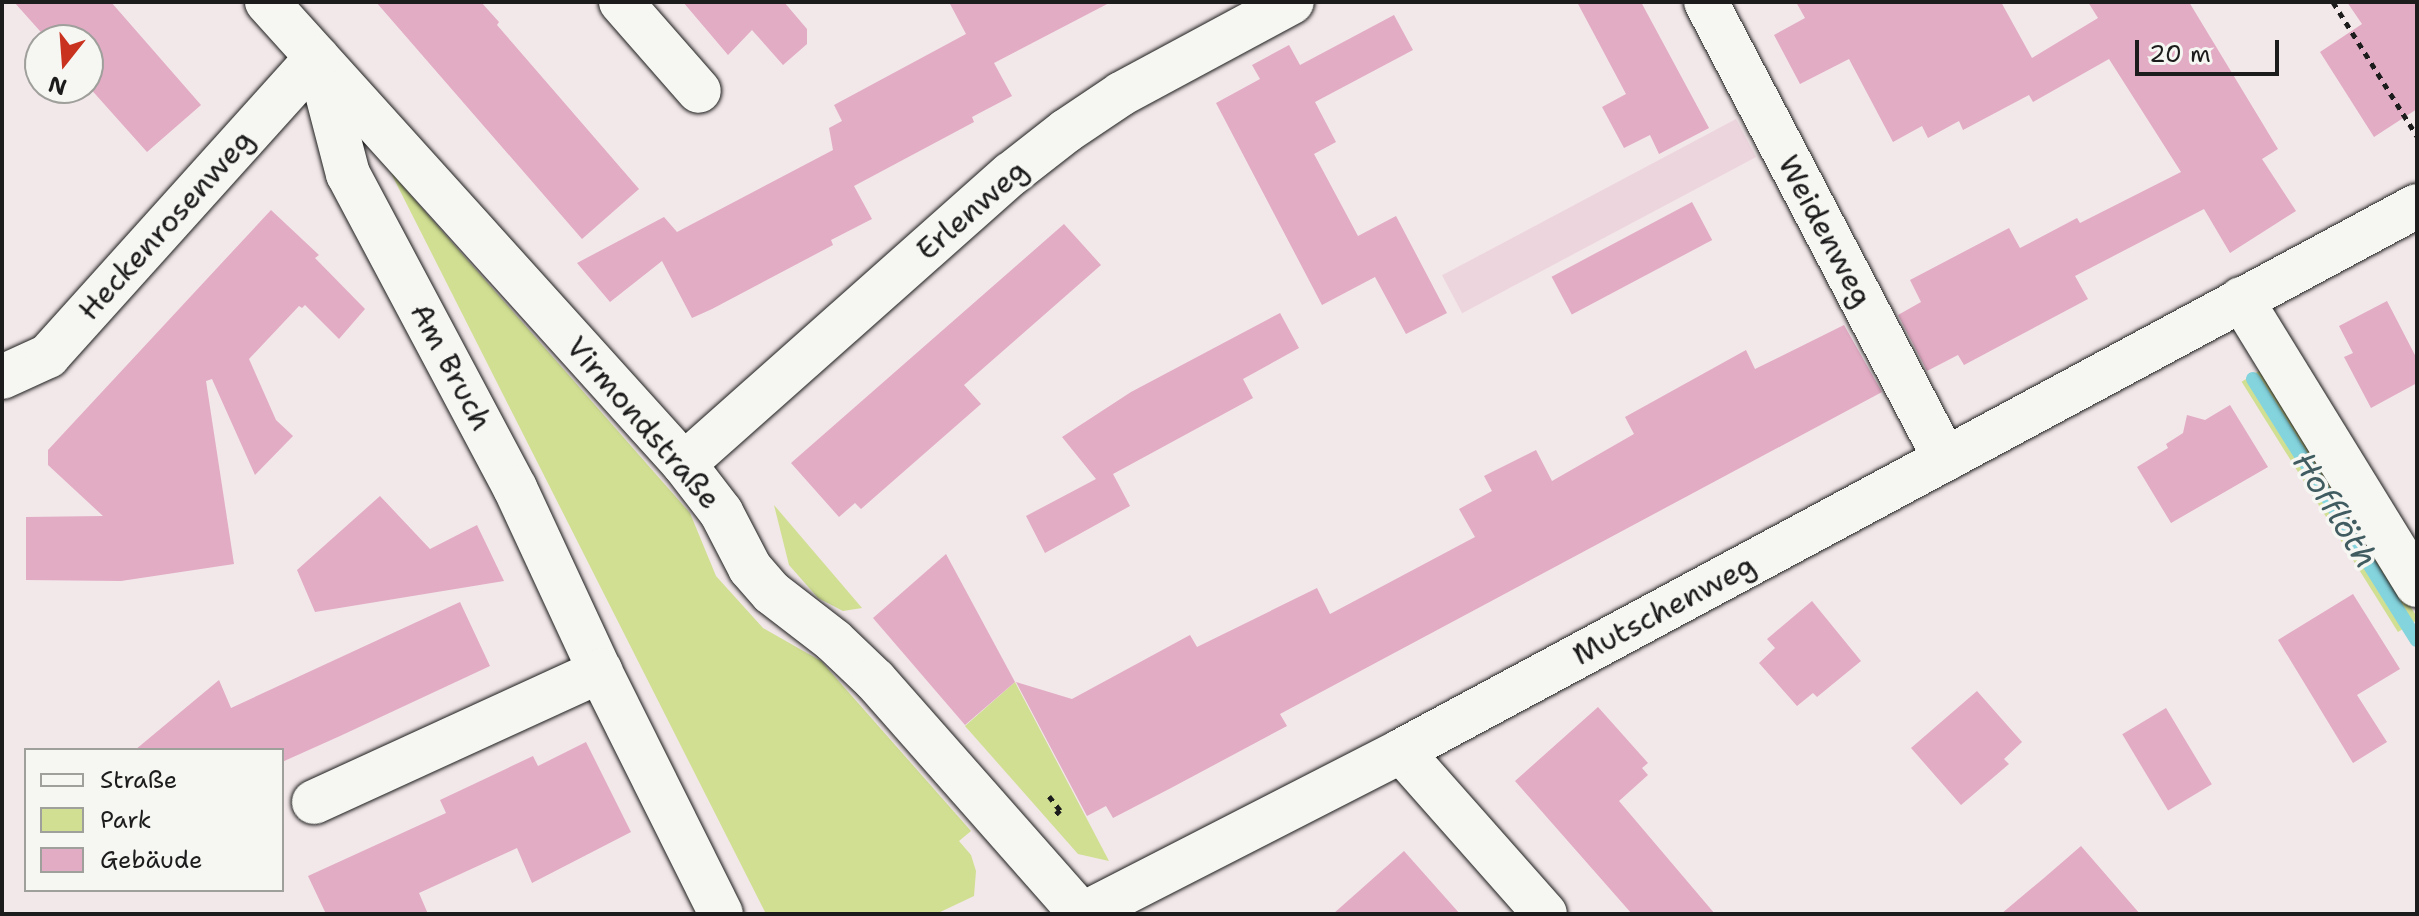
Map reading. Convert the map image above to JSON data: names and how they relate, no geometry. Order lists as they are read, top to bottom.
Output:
{
  "streets": {
    "street": [
      "Erlenweg",
      "Heckenrosenweg",
      "Weidenweg",
      "Am Bruch",
      "Virmondstraße",
      "Mutschenweg"
    ]
  },
  "crossings": [
    ["Erlenweg", "Virmondstraße"],
    ["Heckenrosenweg", "Am Bruch"],
    ["Heckenrosenweg", "Virmondstraße"],
    ["Weidenweg", "Mutschenweg"],
    ["Am Bruch", "Virmondstraße"],
    ["Virmondstraße", "Mutschenweg"]
  ],
  "water": ["Hofflöth"],
  "legend": ["Straße", "Park", "Gebäude"],
  "scale_bar": "20 m",
  "north": "bottom"
}
